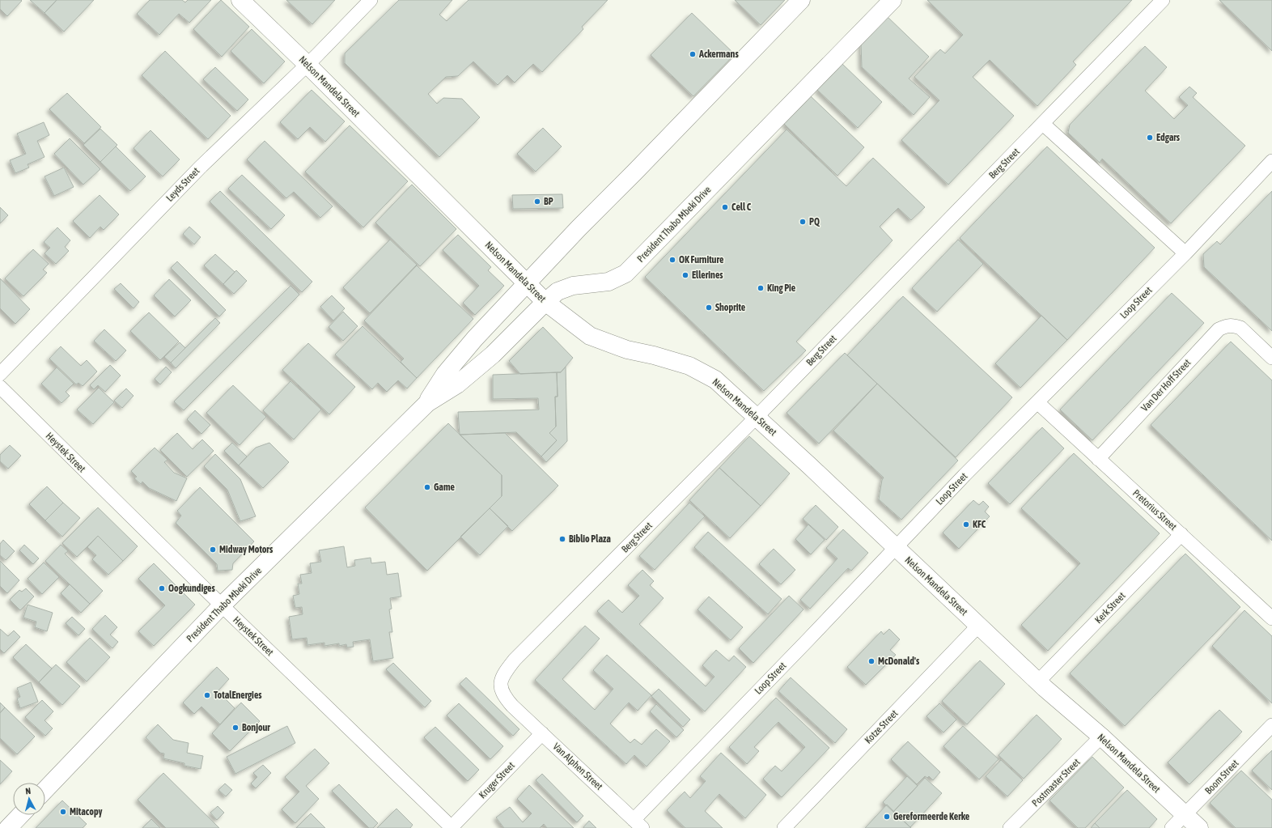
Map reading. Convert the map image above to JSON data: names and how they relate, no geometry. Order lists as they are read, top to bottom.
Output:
{
  "streets": {
    "street": [
      "Nelson Mandela Street",
      "Berg Street",
      "Leyds Street",
      "President Thabo Mbeki Drive",
      "Loop Street",
      "Van Der Hoff Street",
      "Heystek Street",
      "Pretorius Street",
      "Kerk Street",
      "Kotze Street",
      "Van Alphen Street",
      "Boom Street",
      "Kruger Street",
      "Postmaster Street"
    ]
  },
  "crossings": [
    ["Nelson Mandela Street", "Berg Street"],
    ["Nelson Mandela Street", "Leyds Street"],
    ["Nelson Mandela Street", "President Thabo Mbeki Drive"],
    ["Nelson Mandela Street", "Loop Street"],
    ["Nelson Mandela Street", "Kerk Street"],
    ["Nelson Mandela Street", "Kotze Street"],
    ["Nelson Mandela Street", "Boom Street"],
    ["Nelson Mandela Street", "Postmaster Street"],
    ["Berg Street", "Van Alphen Street"],
    ["President Thabo Mbeki Drive", "Heystek Street"],
    ["Loop Street", "Pretorius Street"],
    ["Loop Street", "Van Alphen Street"],
    ["Van Der Hoff Street", "Pretorius Street"],
    ["Heystek Street", "Kruger Street"],
    ["Pretorius Street", "Kerk Street"],
    ["Van Alphen Street", "Kruger Street"]
  ],
  "places": [
    "Ackermans",
    "Edgars",
    "BP",
    "Cell C",
    "PQ",
    "OK Furniture",
    "Ellerines",
    "King Pie",
    "Shoprite",
    "Game",
    "KFC",
    "Biblio Plaza",
    "Midway Motors",
    "Oogkundiges",
    "McDonald's",
    "TotalEnergies",
    "Bonjour",
    "Mitacopy",
    "Gereformeerde Kerke"
  ],
  "north": "top"
}
